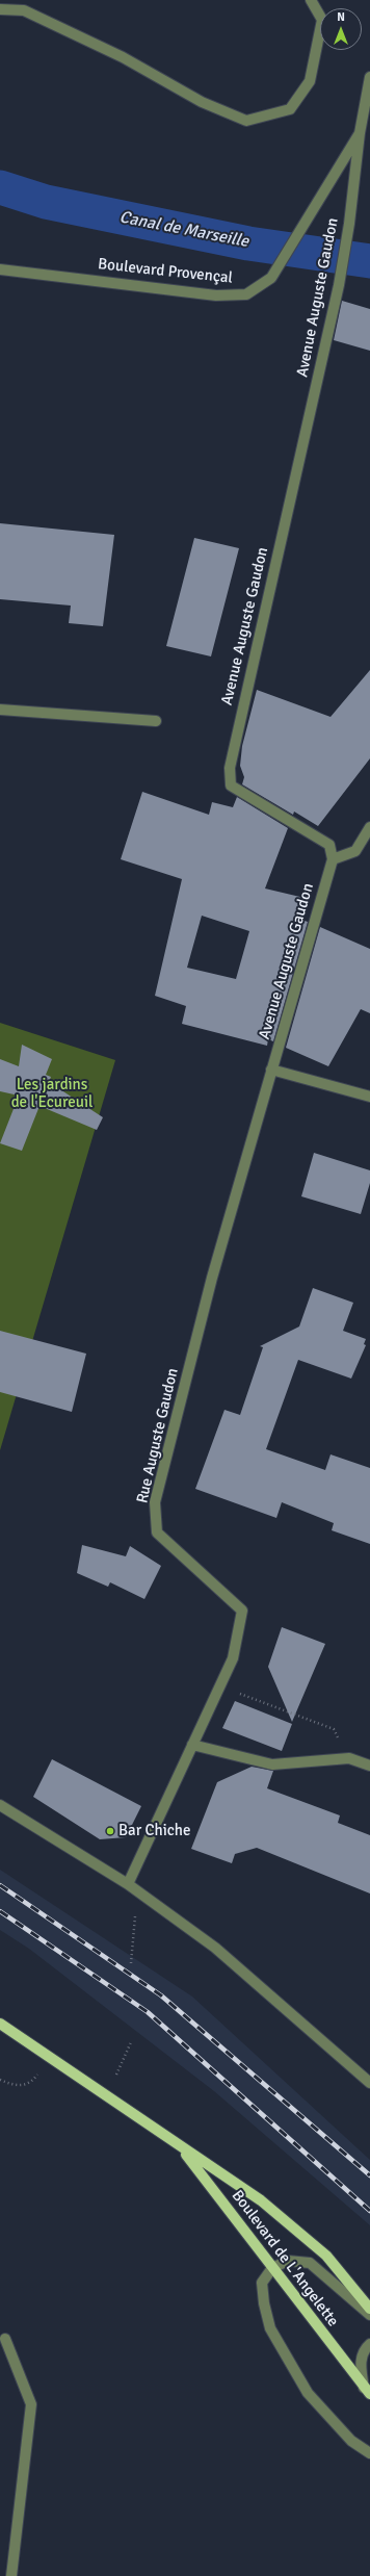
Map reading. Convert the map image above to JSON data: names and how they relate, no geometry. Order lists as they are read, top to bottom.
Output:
{
  "streets": {
    "main road": ["Boulevard de L'Angelette"],
    "street": ["Boulevard Provençal", "Avenue Auguste Gaudon", "Rue Auguste Gaudon"]
  },
  "crossings": [
    ["Boulevard Provençal", "Avenue Auguste Gaudon"],
    ["Avenue Auguste Gaudon", "Rue Auguste Gaudon"]
  ],
  "water": ["Canal de Marseille"],
  "parks": ["Les jardins de l'Ecureuil"],
  "places": ["Bar Chiche"],
  "north": "top"
}
